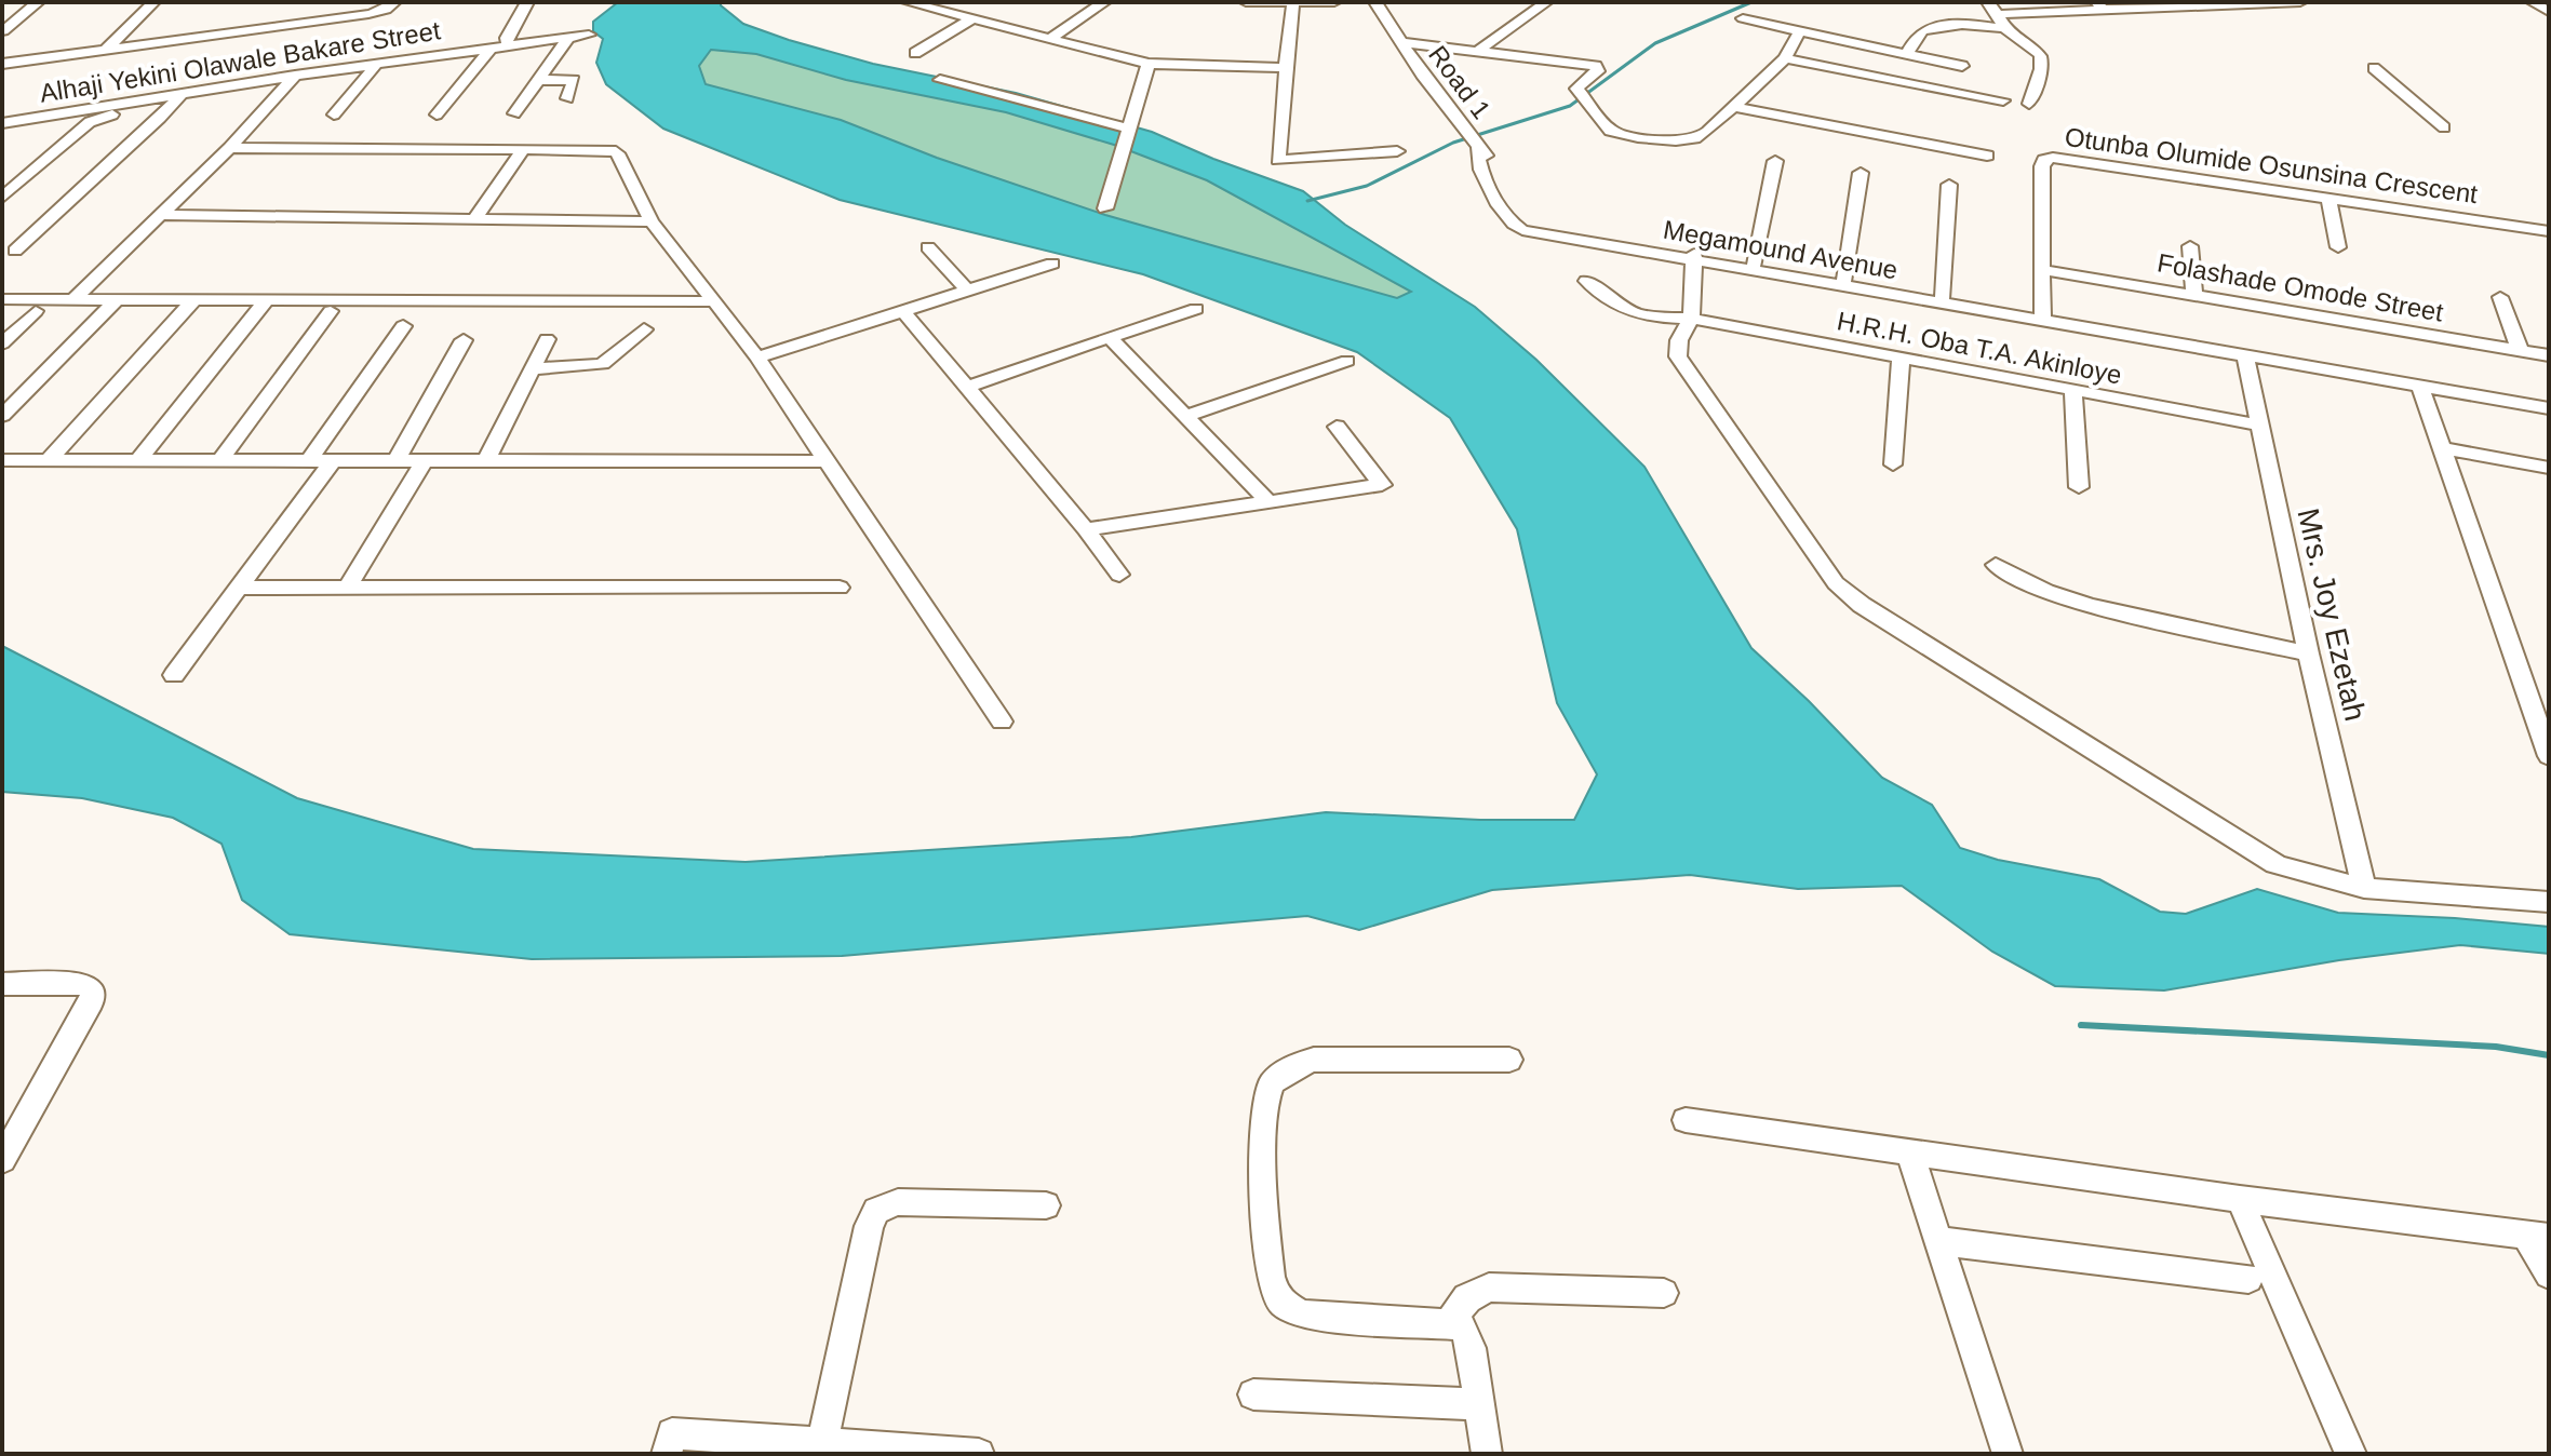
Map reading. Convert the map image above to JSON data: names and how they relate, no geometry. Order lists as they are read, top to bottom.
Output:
{
  "streets": {
    "street": [
      "Alhaji Yekini Olawale Bakare Street",
      "Road 1",
      "Otunba Olumide Osunsina Crescent",
      "Megamound Avenue",
      "Folashade Omode Street",
      "H.R.H. Oba T.A. Akinloye",
      "Mrs. Joy Ezetah"
    ]
  },
  "crossings": [
    ["Road 1", "Megamound Avenue"],
    ["Otunba Olumide Osunsina Crescent", "Megamound Avenue"],
    ["Otunba Olumide Osunsina Crescent", "Folashade Omode Street"],
    ["Megamound Avenue", "Mrs. Joy Ezetah"],
    ["H.R.H. Oba T.A. Akinloye", "Mrs. Joy Ezetah"]
  ]
}
